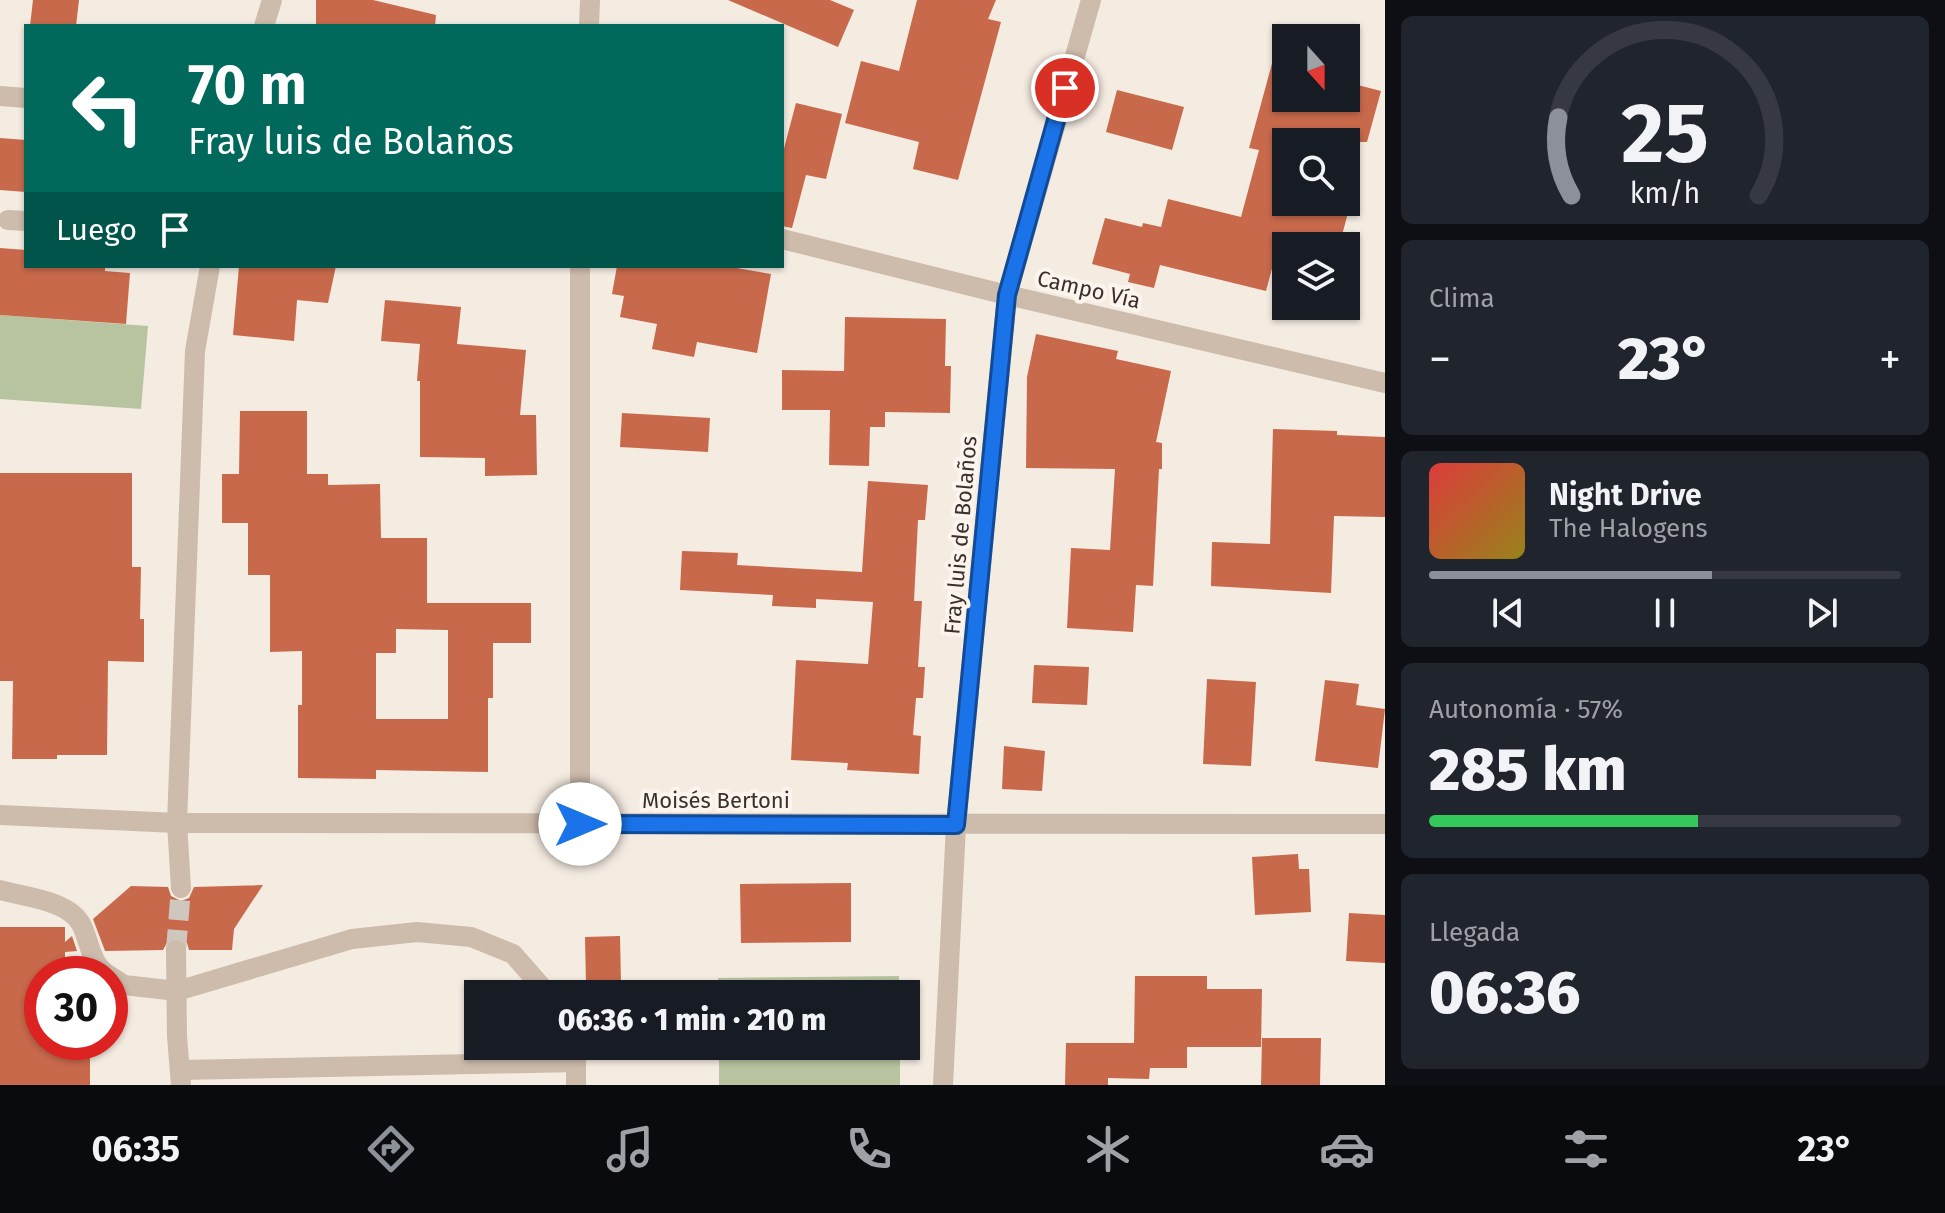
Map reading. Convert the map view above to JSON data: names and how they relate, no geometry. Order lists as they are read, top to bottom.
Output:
{
  "streets": {
    "street": ["Campo Vía", "Fray luis de Bolaños", "Moisés Bertoni"]
  },
  "crossings": [
    ["Campo Vía", "Fray luis de Bolaños"],
    ["Fray luis de Bolaños", "Moisés Bertoni"]
  ],
  "north": "bottom",
  "page": {
    "turn": ["70 m", "Fray luis de Bolaños"],
    "then": "Luego",
    "tile": [
      "Clima",
      ["Autonomía · 57%", "285 km"],
      ["Llegada", "06:36"]
    ],
    "heat": ["−", "23°", "+"],
    "song": ["Night Drive", "The Halogens"],
    "limit": "30",
    "trip": "06:36 · 1 min · 210 m",
    "tabs": ["06:35", "23°"],
    "gauge": ["25", "km/h"]
  }
}
